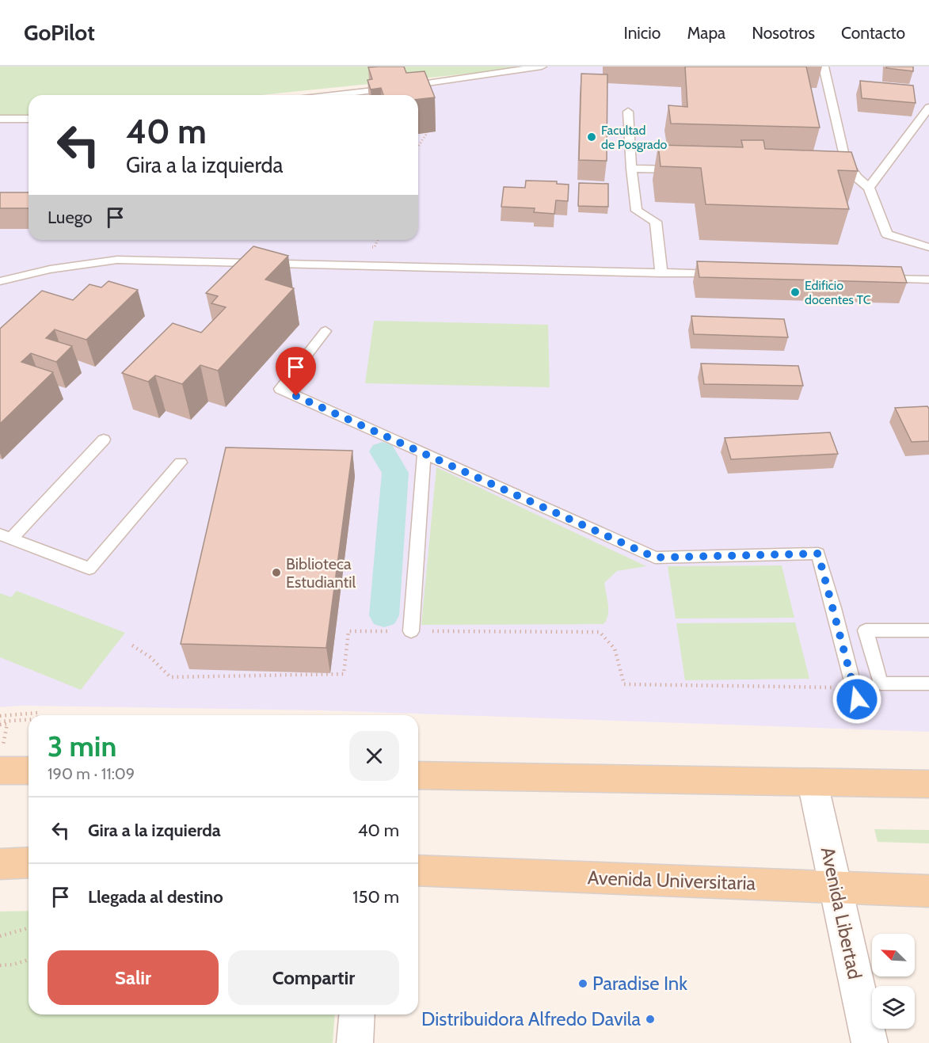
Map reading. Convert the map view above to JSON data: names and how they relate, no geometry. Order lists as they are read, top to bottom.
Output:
{
  "streets": {
    "main road": ["Avenida Universitaria"],
    "street": ["Avenida Libertad"]
  },
  "crossings": [
    ["Avenida Universitaria", "Avenida Libertad"]
  ],
  "places": [
    "Facultad de Posgrado",
    "Edificio docentes TC",
    "Biblioteca Estudiantil",
    "Paradise Ink",
    "Distribuidora Alfredo Davila"
  ],
  "north": "top left",
  "page": {
    "header": "GoPilot",
    "nav": [
      "Inicio",
      "Mapa",
      "Nosotros",
      "Contacto"
    ],
    "turn": ["40 m", "Gira a la izquierda"],
    "then": "Luego",
    "heading": ["3 min", "190 m · 11:09"],
    "list": [
      {
        "name": "Gira a la izquierda",
        "value": "40 m"
      },
      {
        "name": "Llegada al destino",
        "value": "150 m"
      }
    ],
    "buttons": ["Salir", "Compartir"]
  }
}
